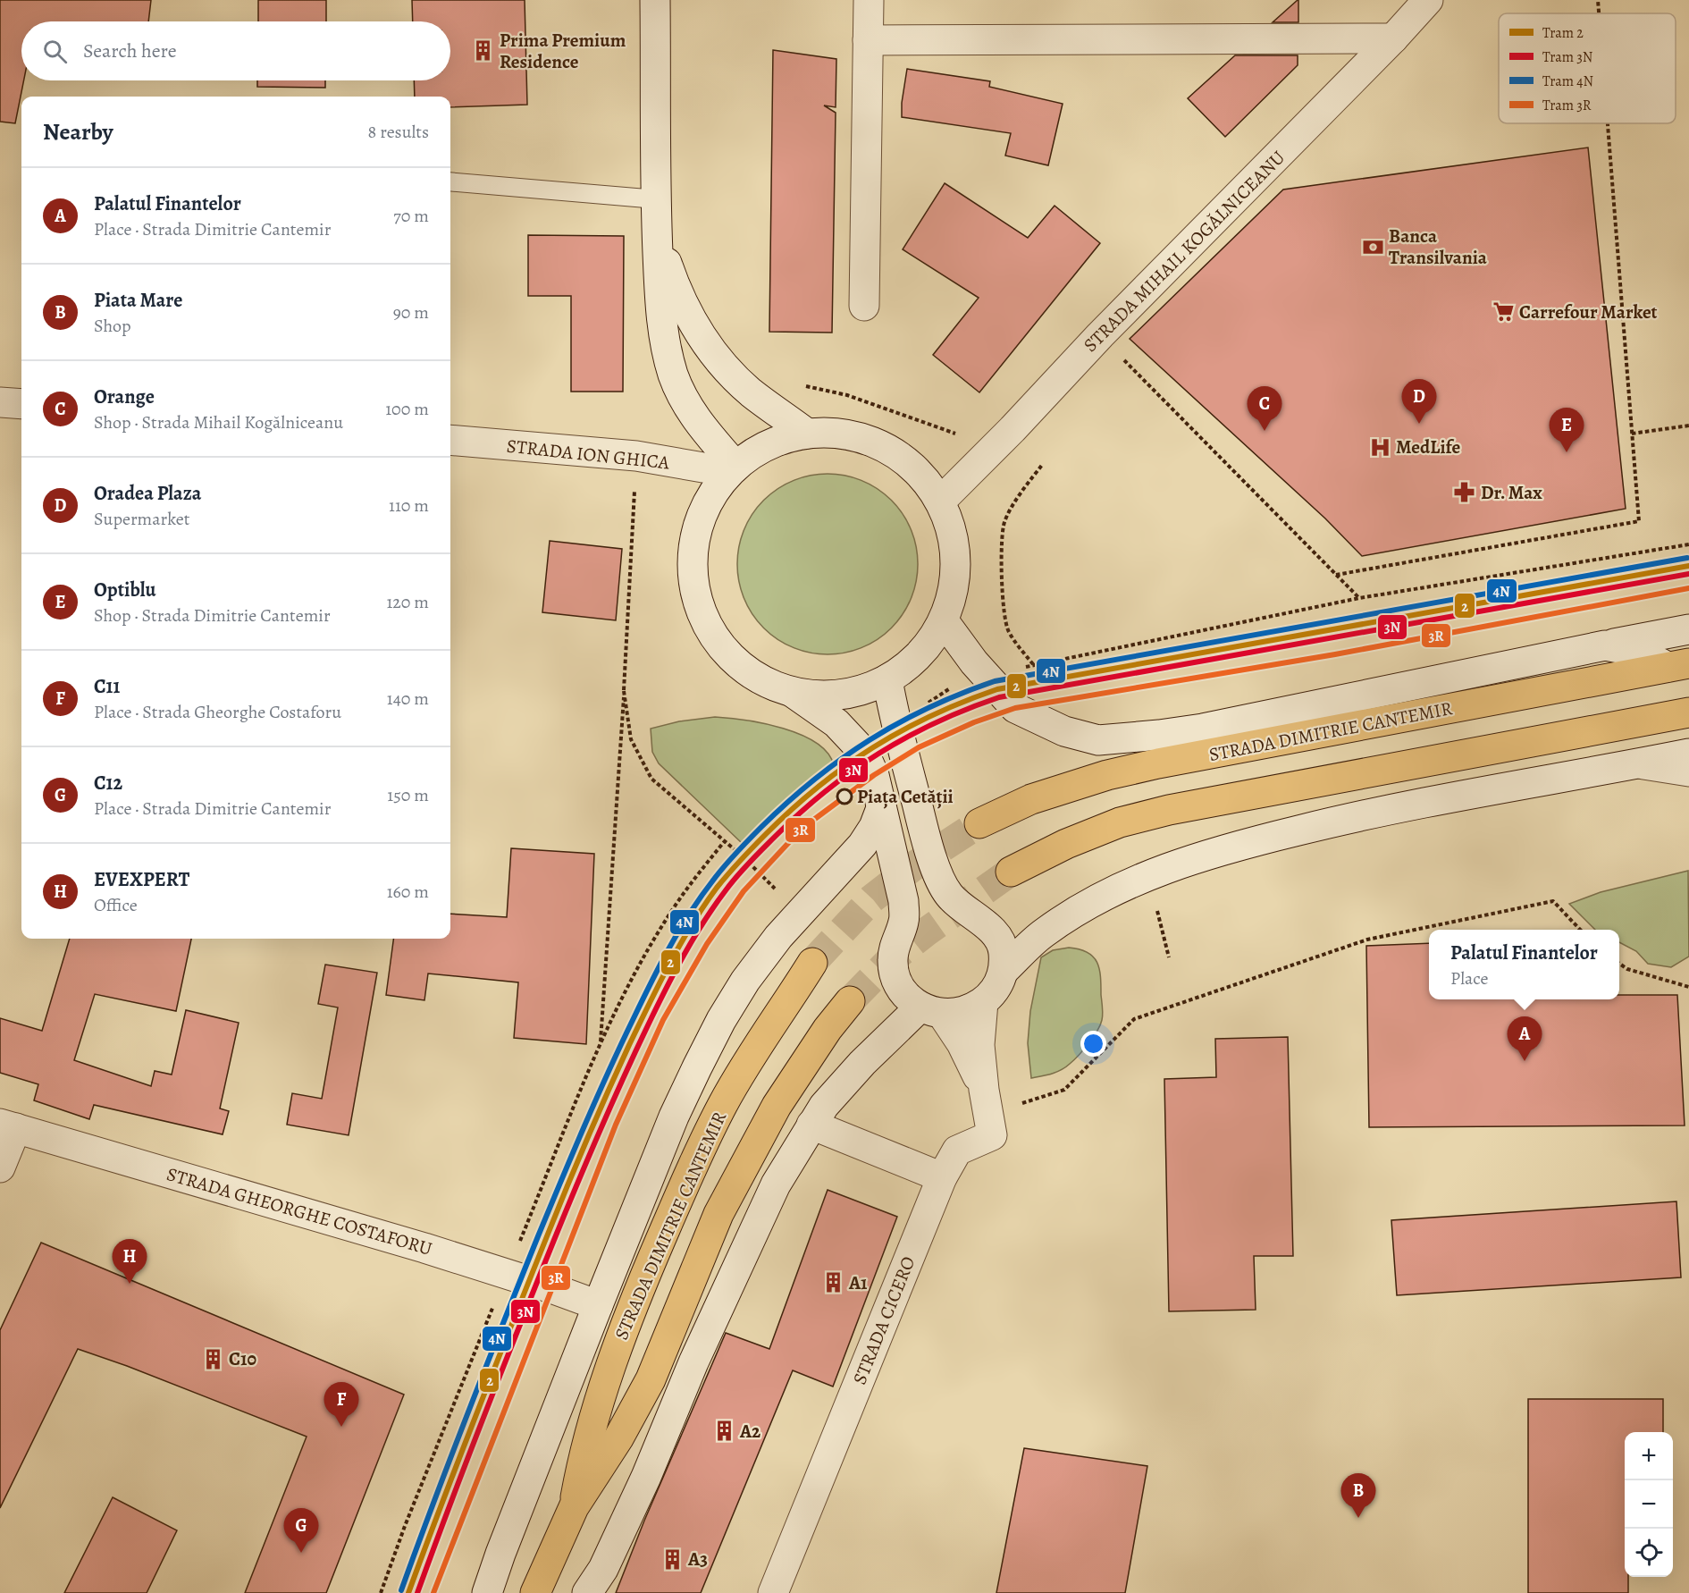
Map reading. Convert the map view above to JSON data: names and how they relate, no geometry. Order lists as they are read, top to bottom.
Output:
{
  "streets": {
    "main road": [
      "STRADA MIHAIL KOGĂLNICEANU",
      "STRADA ION GHICA",
      "STRADA DIMITRIE CANTEMIR",
      "STRADA GHEORGHE COSTAFORU",
      "STRADA CICERO"
    ]
  },
  "places": {
    "building": [
      "Prima Premium Residence",
      "A1",
      "C10",
      "A2",
      "A3"
    ],
    "bank": ["Banca Transilvania"],
    "supermarket": ["Carrefour Market"],
    "hospital": ["MedLife"],
    "pharmacy": ["Dr. Max"],
    "other": ["Piața Cetății"]
  },
  "lines": [
    "tram line 4N",
    "tram line 2",
    "tram line 3N",
    "tram line 3R"
  ],
  "legend": [
    "Tram 2",
    "Tram 3N",
    "Tram 4N",
    "Tram 3R"
  ],
  "page": {
    "search": "Search here",
    "heading": ["Nearby", "8 results"],
    "list": [
      {
        "mark": "A",
        "name": "Palatul Finantelor",
        "note": "Place · Strada Dimitrie Cantemir",
        "value": "70 m"
      },
      {
        "mark": "B",
        "name": "Piata Mare",
        "note": "Shop",
        "value": "90 m"
      },
      {
        "mark": "C",
        "name": "Orange",
        "note": "Shop · Strada Mihail Kogălniceanu",
        "value": "100 m"
      },
      {
        "mark": "D",
        "name": "Oradea Plaza",
        "note": "Supermarket",
        "value": "110 m"
      },
      {
        "mark": "E",
        "name": "Optiblu",
        "note": "Shop · Strada Dimitrie Cantemir",
        "value": "120 m"
      },
      {
        "mark": "F",
        "name": "C11",
        "note": "Place · Strada Gheorghe Costaforu",
        "value": "140 m"
      },
      {
        "mark": "G",
        "name": "C12",
        "note": "Place · Strada Dimitrie Cantemir",
        "value": "150 m"
      },
      {
        "mark": "H",
        "name": "EVEXPERT",
        "note": "Office",
        "value": "160 m"
      }
    ],
    "pins": [
      "D",
      "C",
      "E",
      "A",
      "H",
      "F",
      "B",
      "G"
    ],
    "popup": ["Palatul Finantelor", "Place"],
    "map_buttons": ["+", "−"]
  }
}
